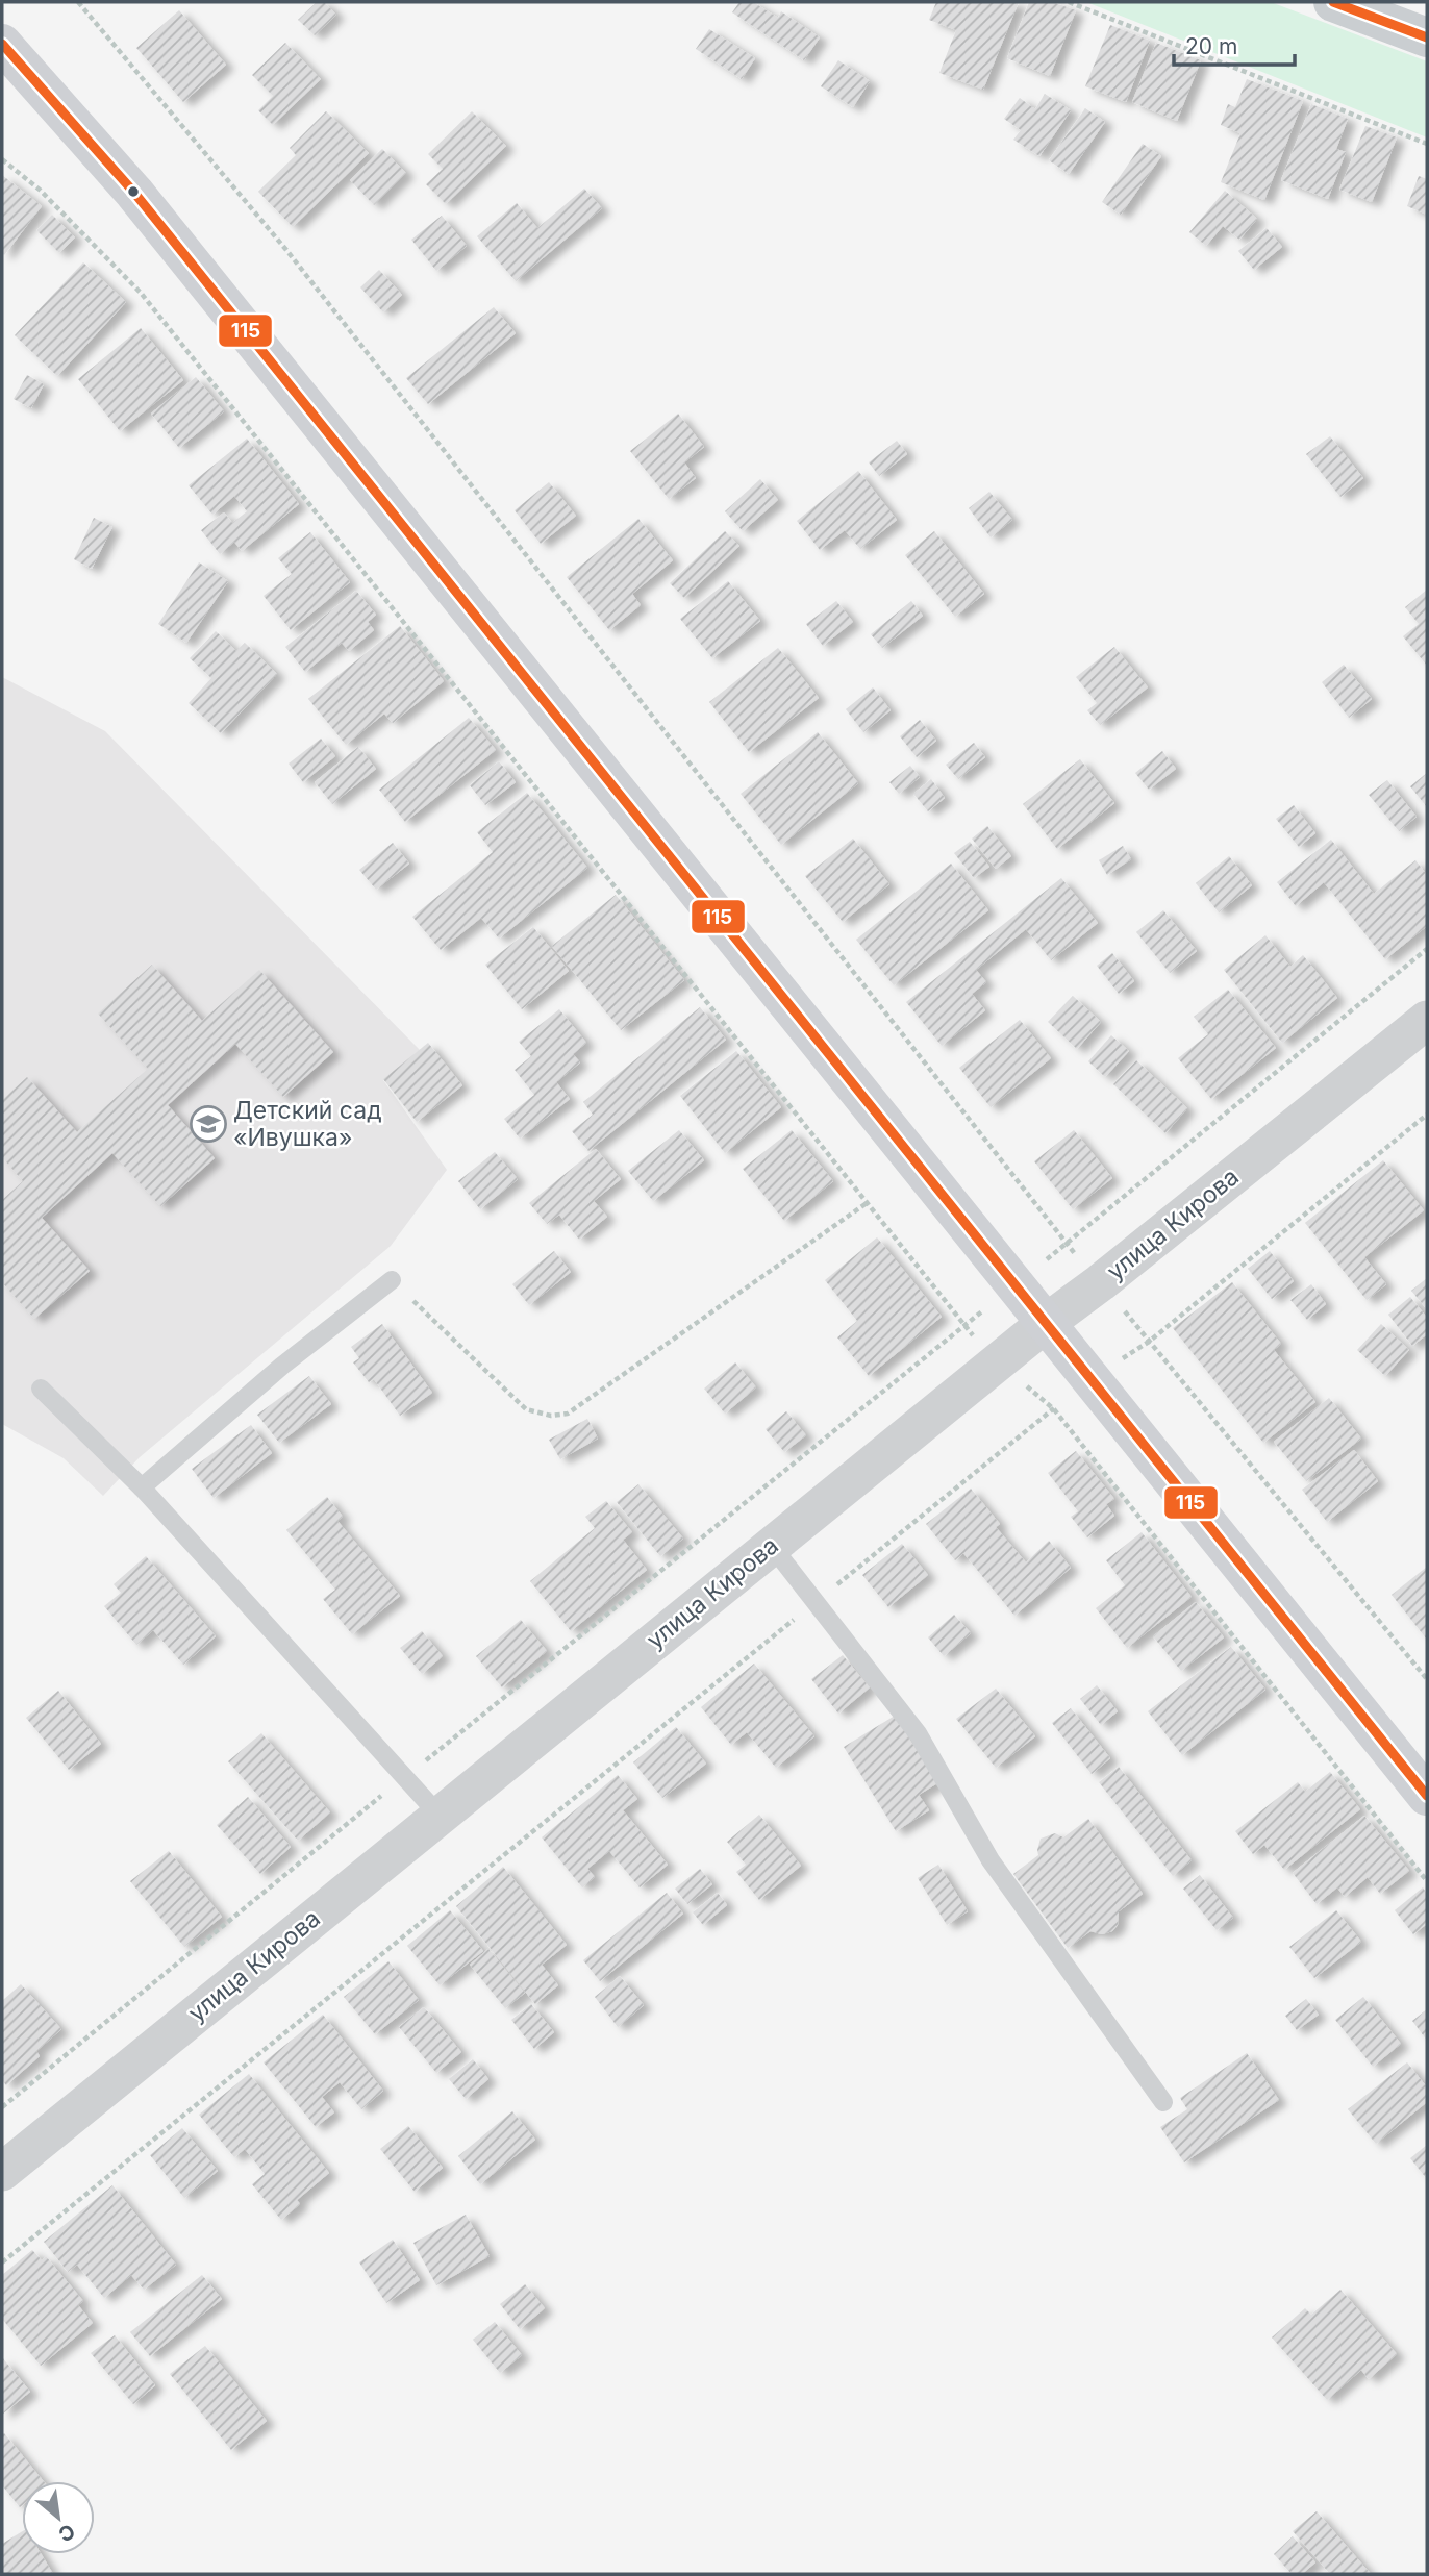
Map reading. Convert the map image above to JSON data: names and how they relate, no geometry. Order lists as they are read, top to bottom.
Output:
{
  "streets": {
    "street": ["улица Кирова"]
  },
  "places": {
    "school or university": ["Детский сад «Ивушка»"]
  },
  "lines": ["transit line 115"],
  "scale_bar": "20 m",
  "north": "bottom right"
}
